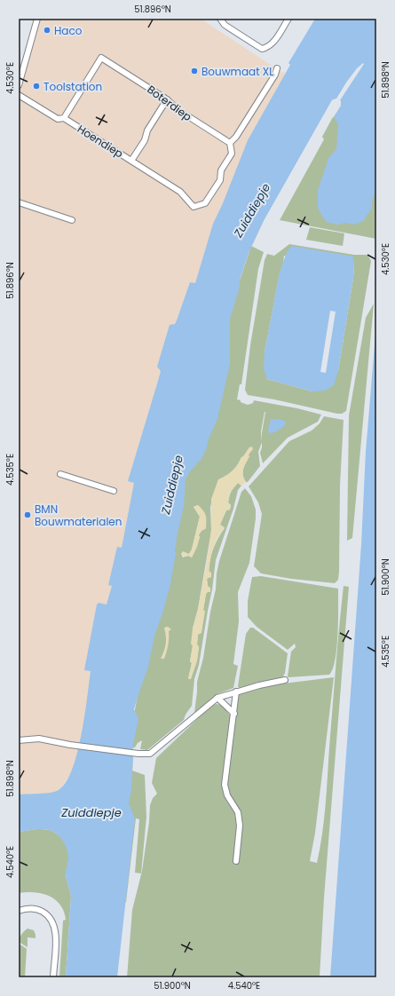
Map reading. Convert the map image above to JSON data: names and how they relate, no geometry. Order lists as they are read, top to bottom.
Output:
{
  "streets": {
    "street": ["Boterdiep", "Hoendiep"]
  },
  "crossings": [
    ["Boterdiep", "Hoendiep"]
  ],
  "water": ["Zuiddiepje"],
  "places": [
    "Haco",
    "Bouwmaat XL",
    "Toolstation",
    "BMN Bouwmaterialen"
  ],
  "coordinates": [
    "51.896°N",
    "4.530°E",
    "51.898°N",
    "4.535°E",
    "51.900°N",
    "4.540°E"
  ]
}
